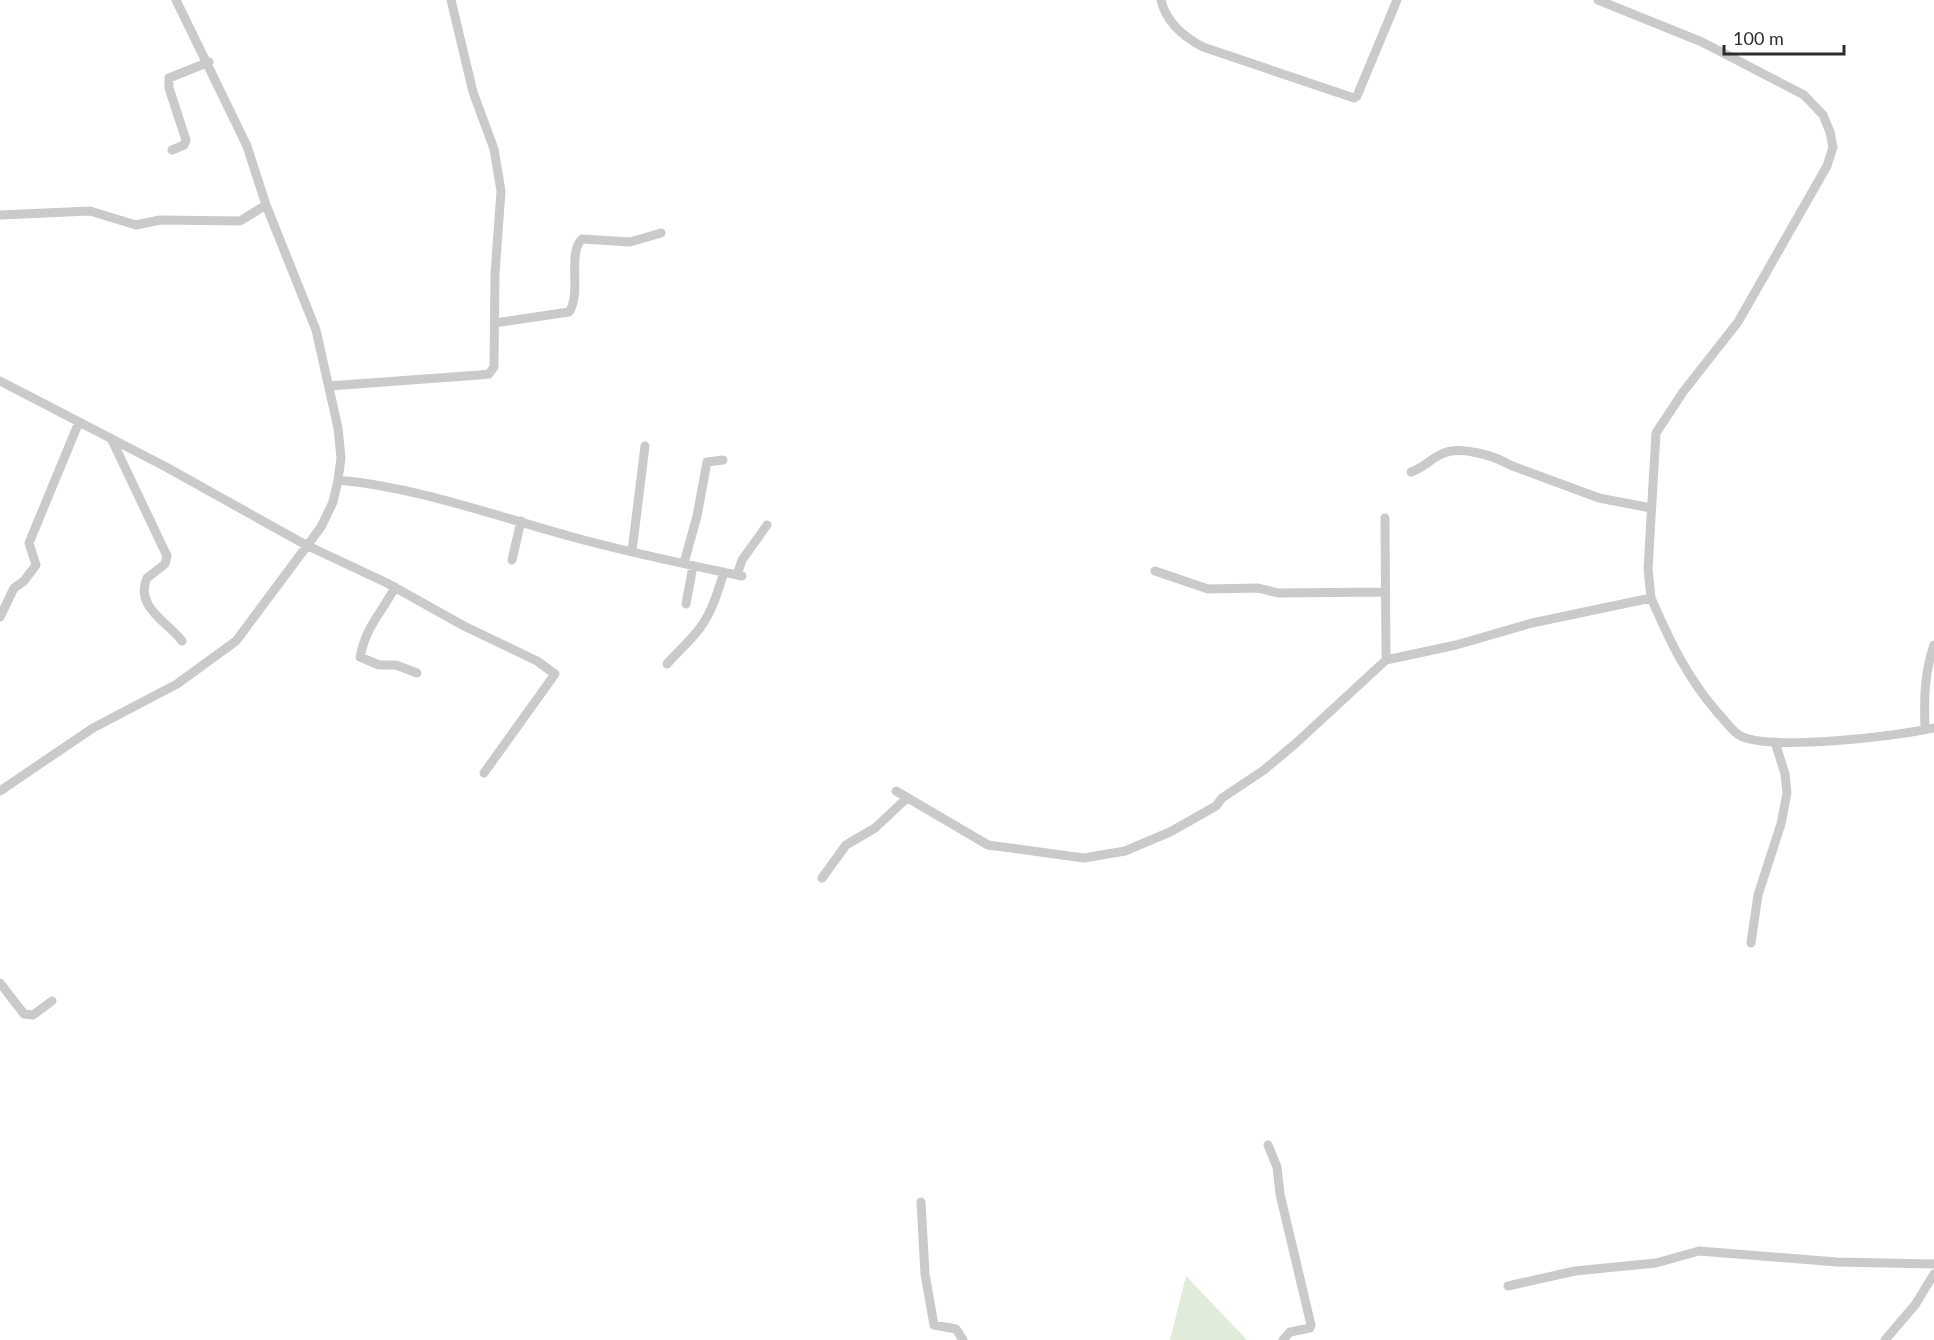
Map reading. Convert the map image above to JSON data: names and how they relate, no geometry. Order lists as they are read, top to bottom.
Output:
{
  "scale_bar": "100 m"
}
